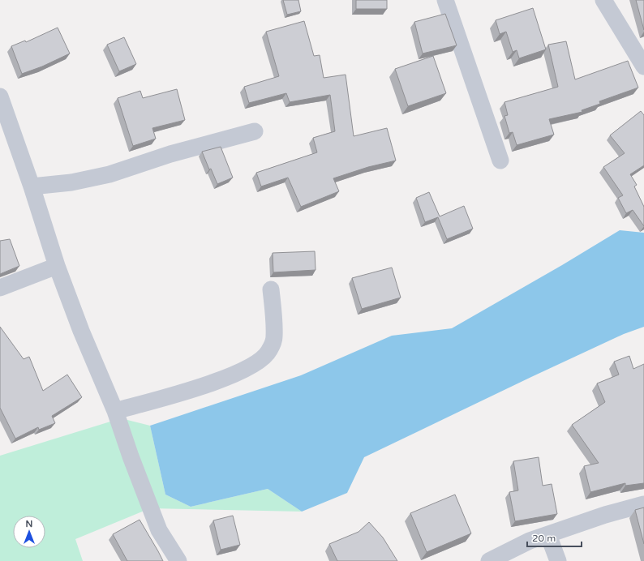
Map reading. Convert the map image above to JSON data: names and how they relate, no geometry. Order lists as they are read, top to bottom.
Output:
{
  "scale_bar": "20 m",
  "north": "top"
}
